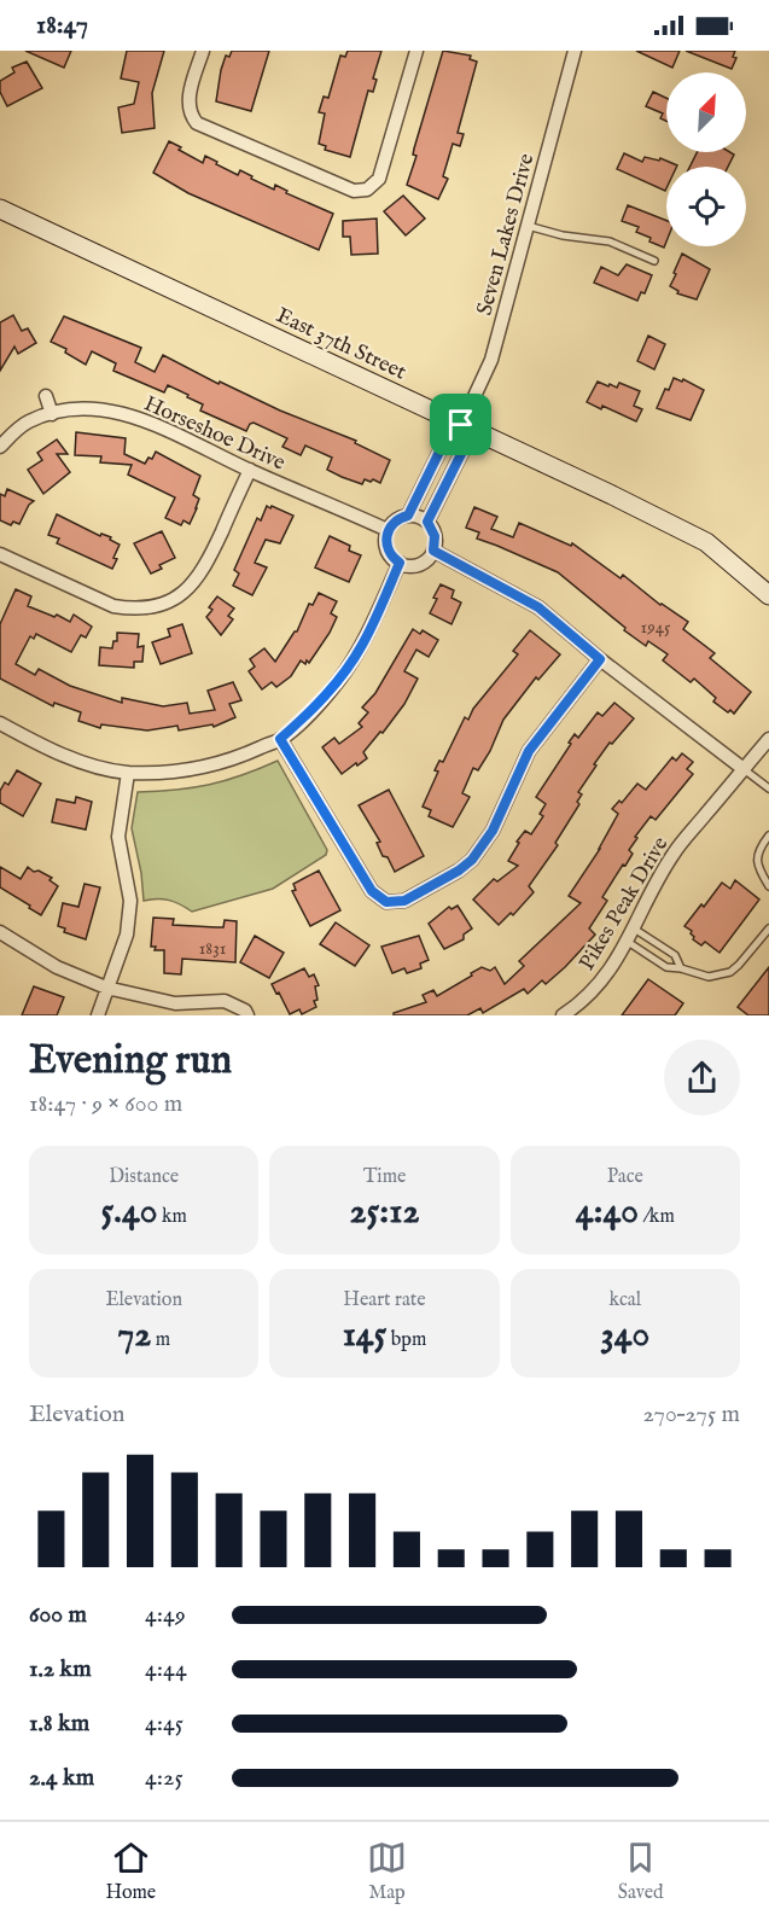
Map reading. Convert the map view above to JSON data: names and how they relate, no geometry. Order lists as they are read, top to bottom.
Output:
{
  "streets": {
    "main road": ["East 37th Street"],
    "street": ["Seven Lakes Drive", "Horseshoe Drive", "Pikes Peak Drive"]
  },
  "crossings": [
    ["Seven Lakes Drive", "East 37th Street"],
    ["Seven Lakes Drive", "Horseshoe Drive"]
  ],
  "house_numbers": ["1945", "1831"],
  "north": "top right",
  "page": {
    "status": "18:47",
    "heading": ["Evening run", "18:47 · 9 × 600 m"],
    "stats": [
      ["Distance", "5.40 km"],
      ["Time", "25:12"],
      ["Pace", "4:40 /km"],
      ["Elevation", "72 m"],
      ["Heart rate", "145 bpm"],
      ["kcal", "340"]
    ],
    "chart": ["Elevation", "270–275 m"],
    "list": [
      {
        "name": "600 m",
        "note": "4:49"
      },
      {
        "name": "1.2 km",
        "note": "4:44"
      },
      {
        "name": "1.8 km",
        "note": "4:45"
      },
      {
        "name": "2.4 km",
        "note": "4:25"
      }
    ],
    "tabs": ["Home", "Map", "Saved"]
  }
}
